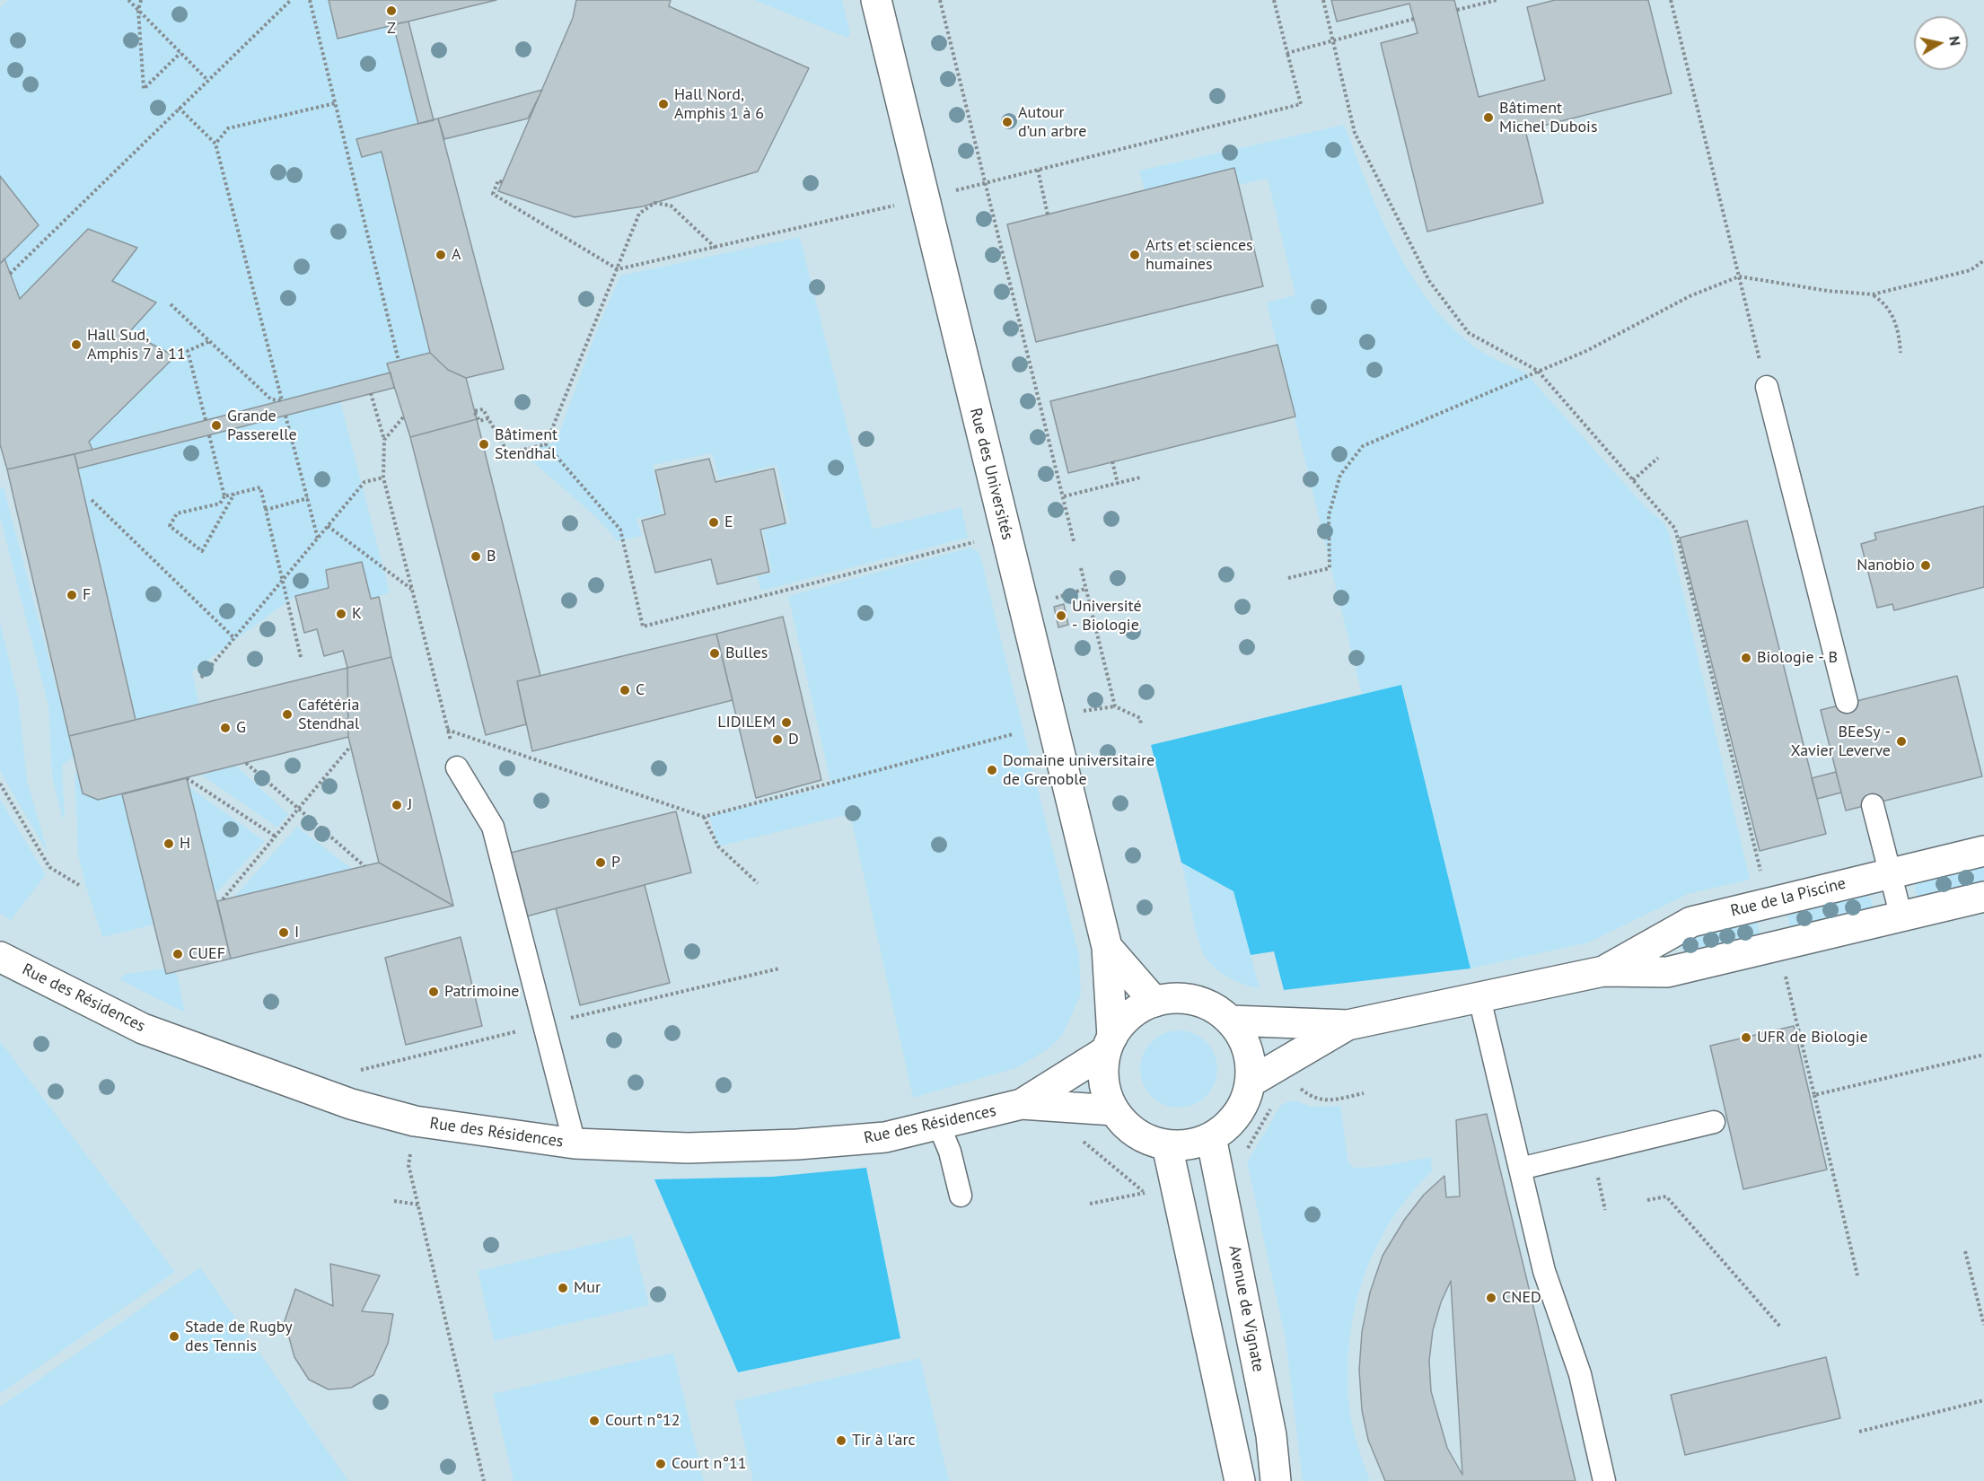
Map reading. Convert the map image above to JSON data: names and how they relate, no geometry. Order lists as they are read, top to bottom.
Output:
{
  "streets": {
    "street": [
      "Rue des Universités",
      "Rue de la Piscine",
      "Rue des Résidences",
      "Avenue de Vignate"
    ]
  },
  "crossings": [
    ["Rue des Universités", "Rue de la Piscine"],
    ["Rue des Universités", "Rue des Résidences"],
    ["Rue des Universités", "Avenue de Vignate"],
    ["Rue de la Piscine", "Rue des Résidences"],
    ["Rue de la Piscine", "Avenue de Vignate"],
    ["Rue des Résidences", "Avenue de Vignate"]
  ],
  "places": [
    "Z",
    "Hall Nord, Amphis 1 à 6",
    "Bâtiment Michel Dubois",
    "Autour d’un arbre",
    "A",
    "Arts et sciences humaines",
    "Hall Sud, Amphis 7 à 11",
    "Grande Passerelle",
    "Bâtiment Stendhal",
    "E",
    "B",
    "Nanobio",
    "F",
    "K",
    "Université - Biologie",
    "Bulles",
    "Biologie - B",
    "C",
    "Cafétéria Stendhal",
    "LIDILEM",
    "G",
    "D",
    "BEeSy - Xavier Leverve",
    "Domaine universitaire de Grenoble",
    "J",
    "H",
    "P",
    "I",
    "CUEF",
    "Patrimoine",
    "UFR de Biologie",
    "Mur",
    "CNED",
    "Stade de Rugby des Tennis",
    "Court n°12",
    "Tir à l'arc",
    "Court n°11"
  ],
  "north": "right"
}
